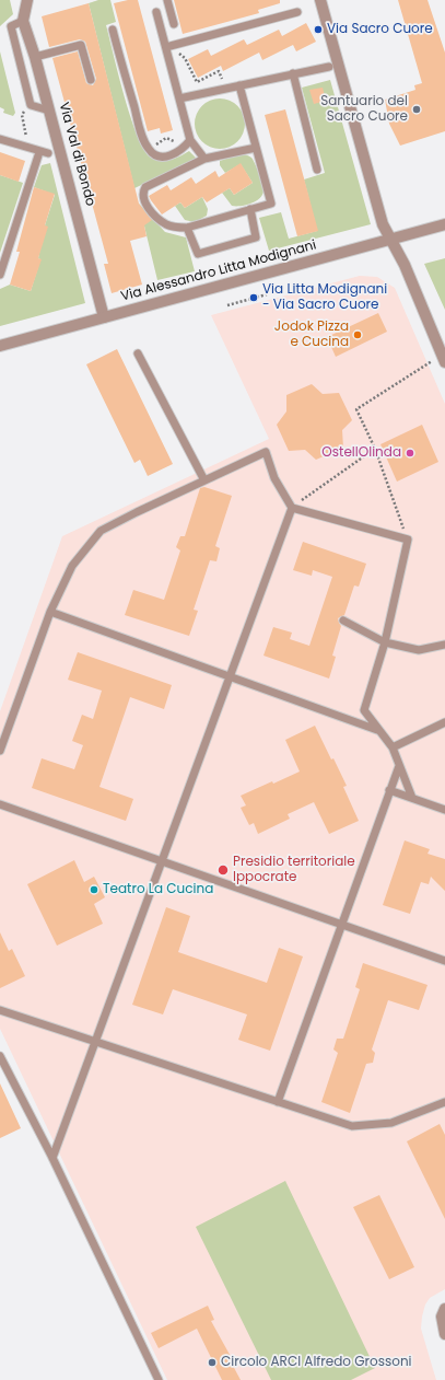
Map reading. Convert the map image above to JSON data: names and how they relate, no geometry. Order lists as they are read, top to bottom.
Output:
{
  "streets": {
    "street": ["Via Val di Bondo", "Via Alessandro Litta Modignani"]
  },
  "crossings": [
    ["Via Val di Bondo", "Via Alessandro Litta Modignani"]
  ],
  "places": [
    "Via Sacro Cuore",
    "Santuario del Sacro Cuore",
    "Via Litta Modignani - Via Sacro Cuore",
    "Jodok Pizza e Cucina",
    "OstellOlinda",
    "Presidio territoriale Ippocrate",
    "Teatro La Cucina",
    "Circolo ARCI Alfredo Grossoni"
  ]
}
